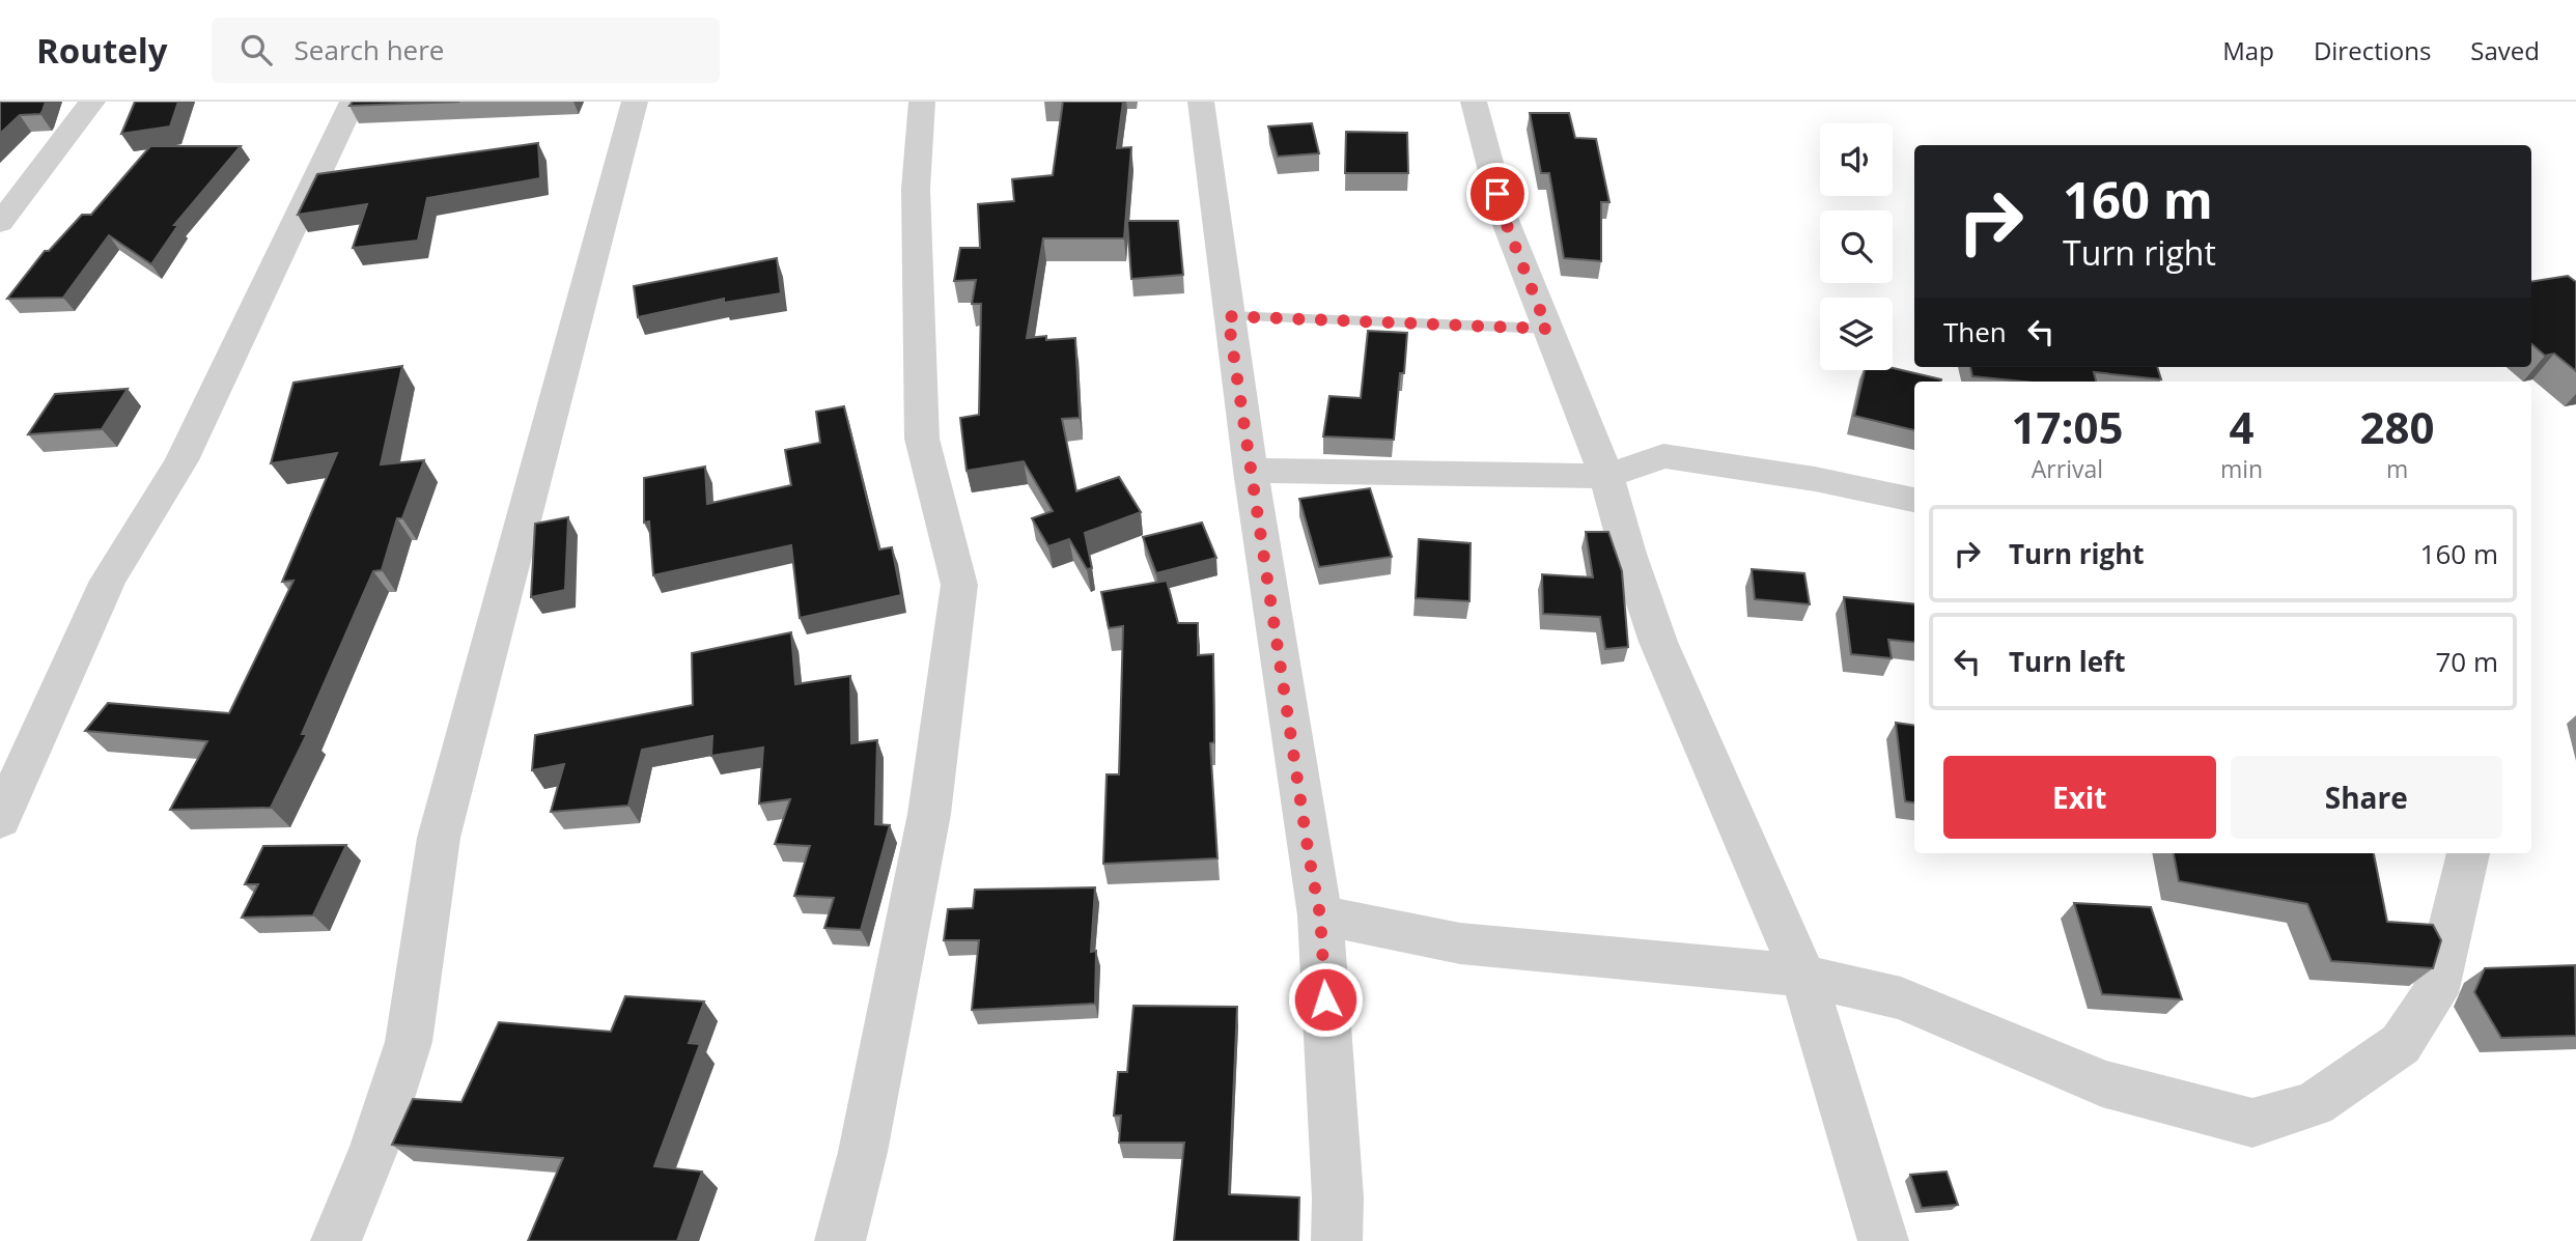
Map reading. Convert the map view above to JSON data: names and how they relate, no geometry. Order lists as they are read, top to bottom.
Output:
{
  "page": {
    "header": "Routely",
    "search": "Search here",
    "nav": ["Map", "Directions", "Saved"],
    "turn": ["160 m", "Turn right"],
    "then": "Then",
    "eta": [
      "17:05",
      "Arrival",
      "4",
      "min",
      "280",
      "m"
    ],
    "list": [
      {
        "name": "Turn right",
        "value": "160 m"
      },
      {
        "name": "Turn left",
        "value": "70 m"
      }
    ],
    "buttons": ["Exit", "Share"]
  }
}
